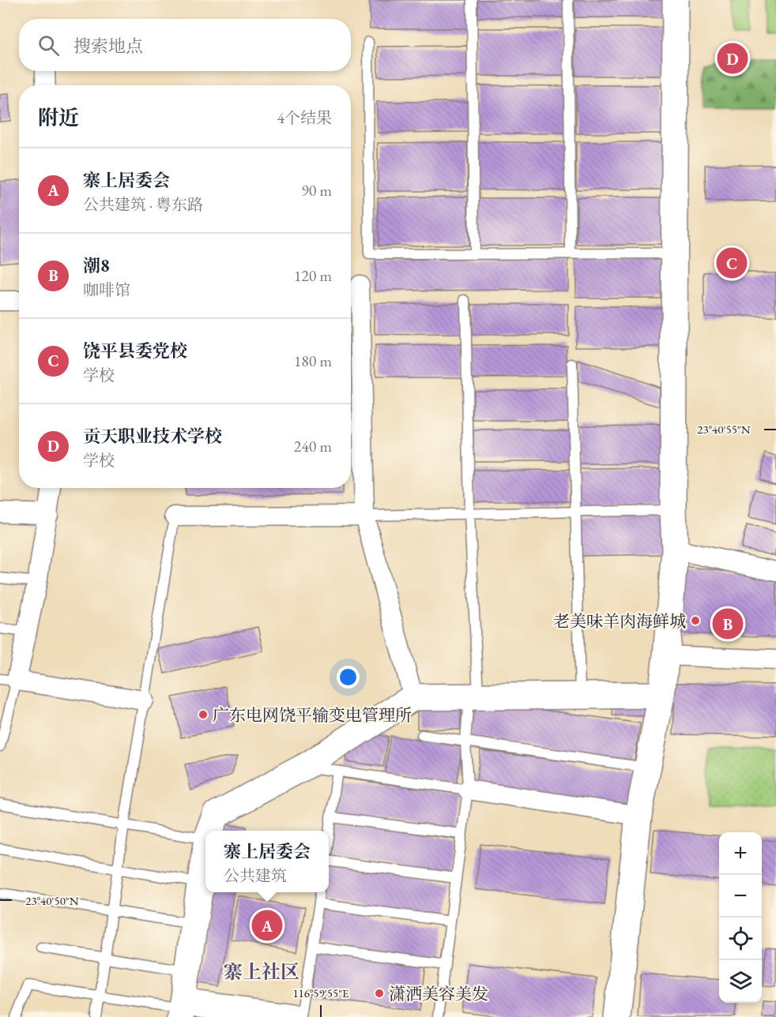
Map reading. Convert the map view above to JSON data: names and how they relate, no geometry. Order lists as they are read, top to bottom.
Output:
{
  "districts": ["寨上社区"],
  "places": ["老美味羊肉海鲜城", "广东电网饶平输变电管理所", "潇洒美容美发"],
  "page": {
    "search": "搜索地点",
    "pins": [
      "D",
      "C",
      "B",
      "A"
    ],
    "heading": ["附近", "4个结果"],
    "list": [
      {
        "mark": "A",
        "name": "寨上居委会",
        "note": "公共建筑 · 粤东路",
        "value": "90 m"
      },
      {
        "mark": "B",
        "name": "潮8",
        "note": "咖啡馆",
        "value": "120 m"
      },
      {
        "mark": "C",
        "name": "饶平县委党校",
        "note": "学校",
        "value": "180 m"
      },
      {
        "mark": "D",
        "name": "贡天职业技术学校",
        "note": "学校",
        "value": "240 m"
      }
    ],
    "popup": ["寨上居委会", "公共建筑"],
    "map_buttons": ["+", "−"]
  },
  "coordinates": ["23°40'55\"N", "23°40'50\"N", "116°59'55\"E"]
}
